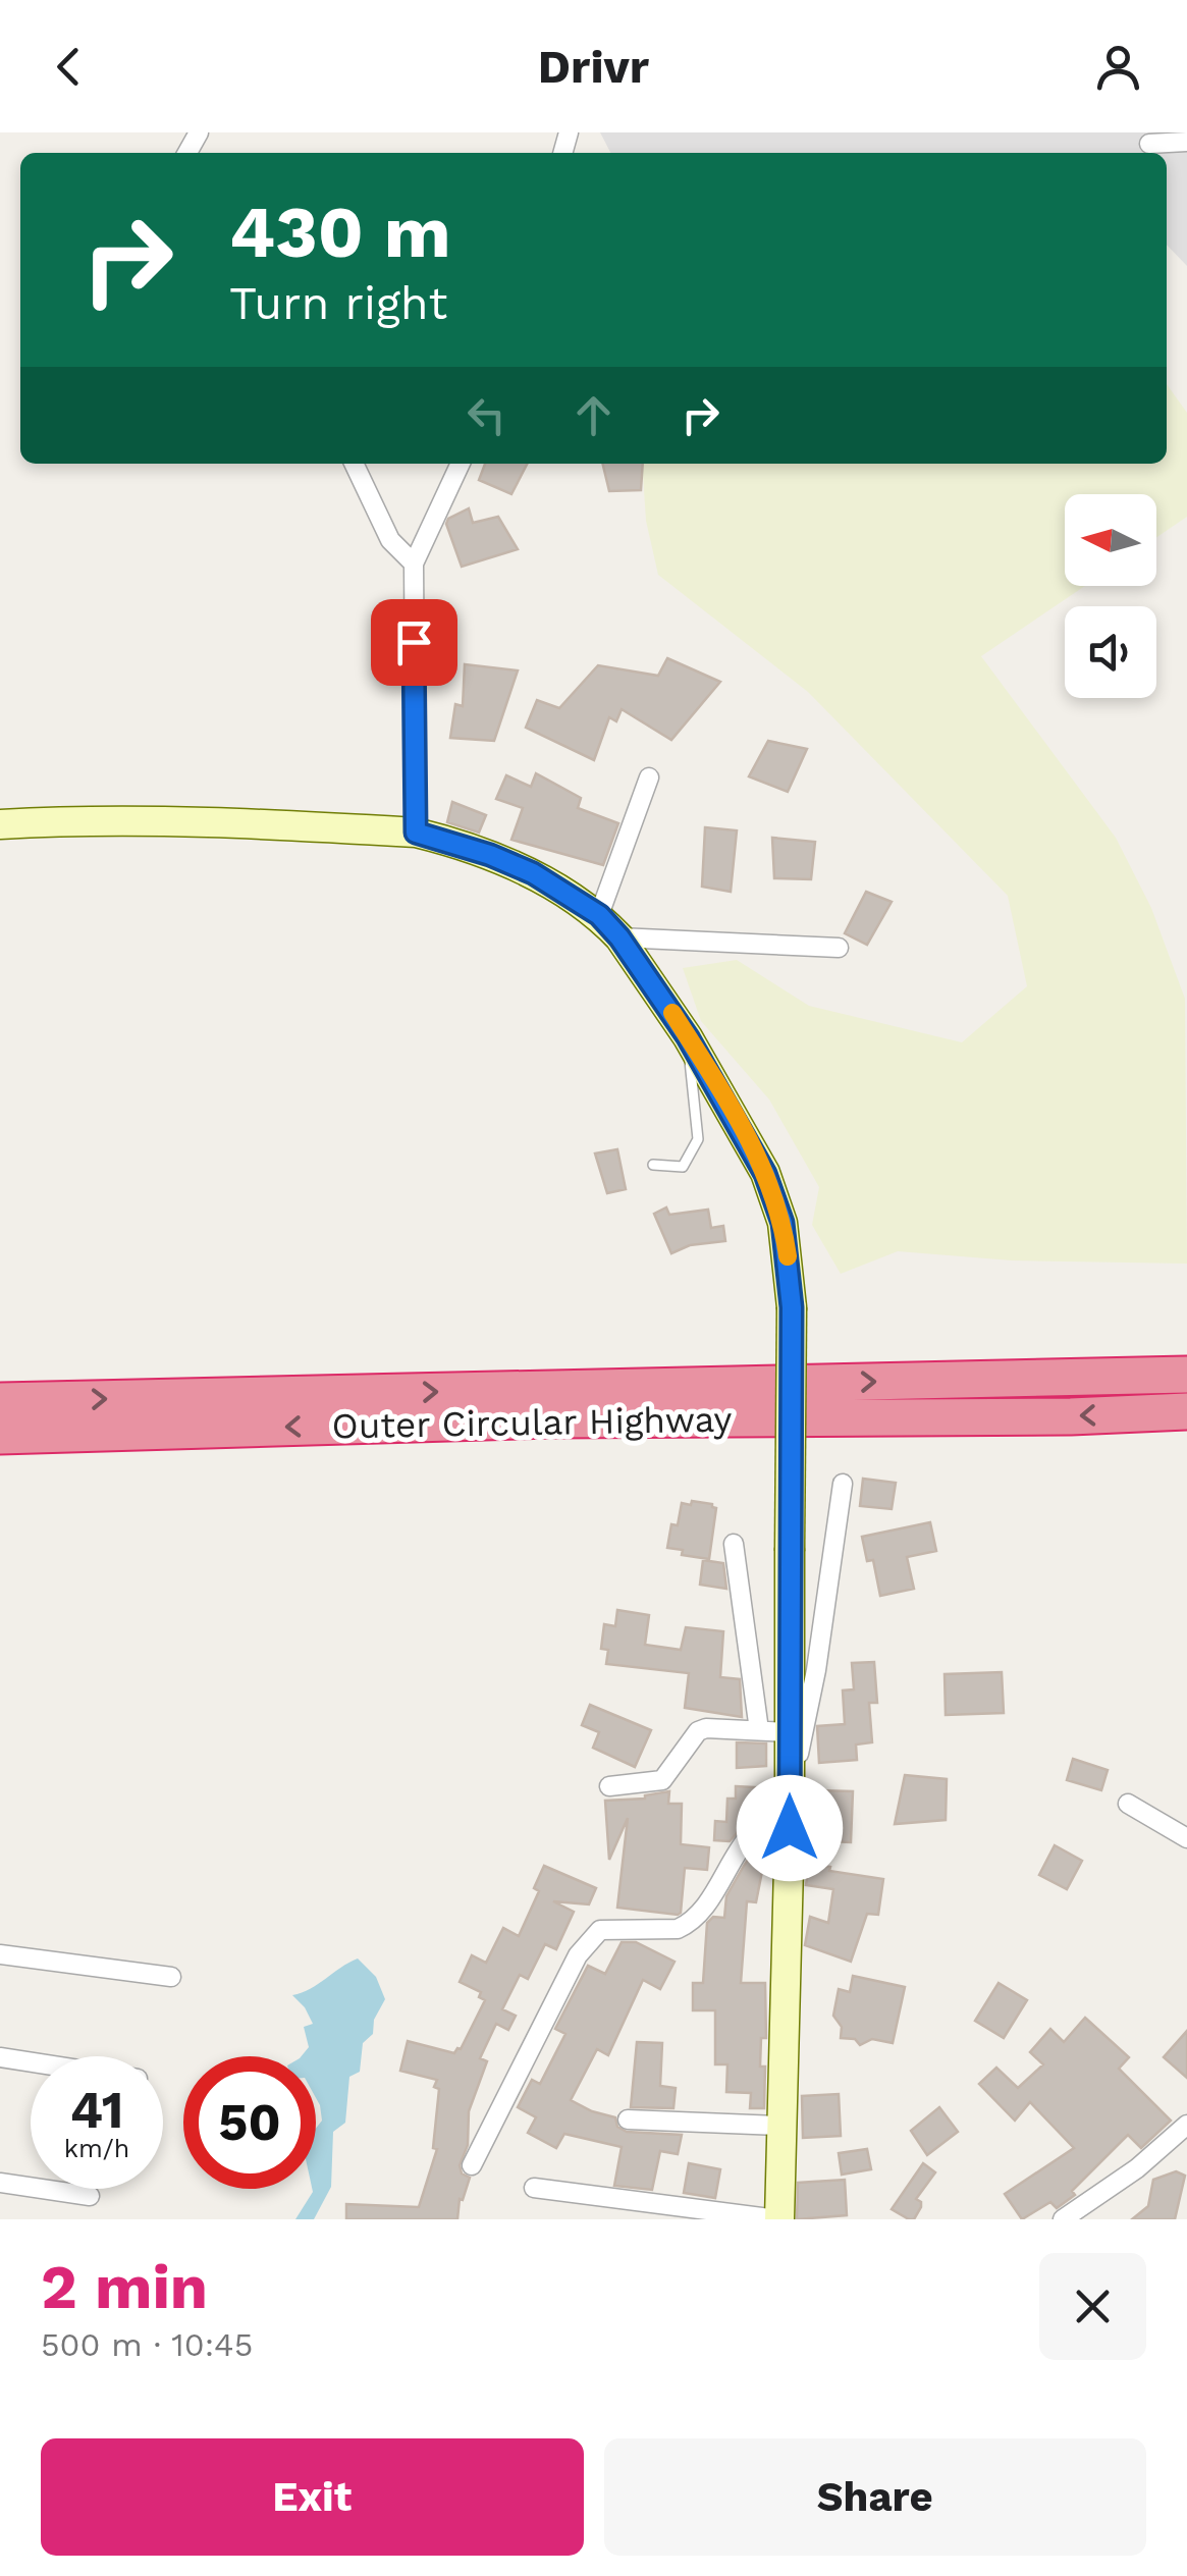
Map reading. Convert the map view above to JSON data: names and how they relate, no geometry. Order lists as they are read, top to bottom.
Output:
{
  "streets": {
    "highway": ["Outer Circular Highway"]
  },
  "north": "left",
  "page": {
    "header": "Drivr",
    "turn": ["430 m", "Turn right"],
    "speed": "41 km/h",
    "limit": "50",
    "heading": ["2 min", "500 m · 10:45"],
    "buttons": ["Exit", "Share"]
  }
}
